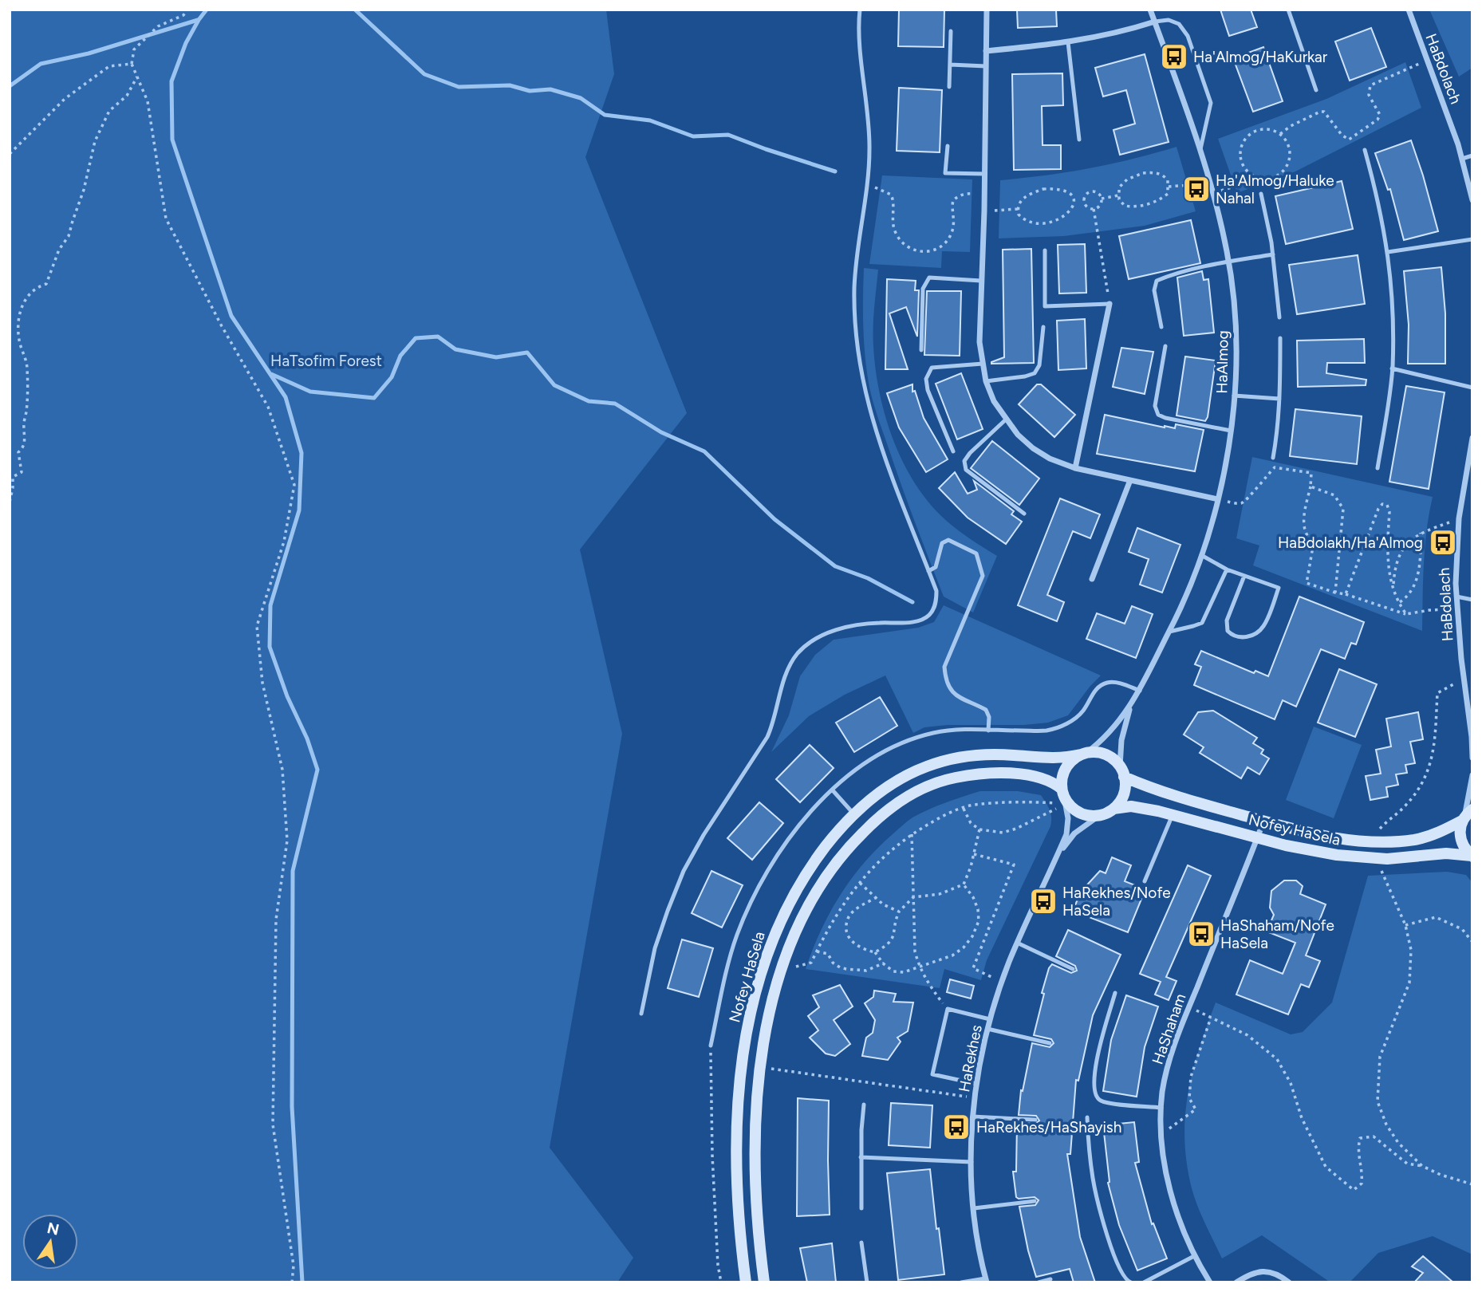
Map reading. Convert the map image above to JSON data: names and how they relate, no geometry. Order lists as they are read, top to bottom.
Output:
{
  "streets": {
    "street": [
      "HaBdolach",
      "HaAlmog",
      "Nofey HaSela",
      "HaShaham",
      "HaRekhes"
    ]
  },
  "crossings": [
    ["HaAlmog", "Nofey HaSela"],
    ["HaAlmog", "HaRekhes"],
    ["Nofey HaSela", "HaShaham"],
    ["Nofey HaSela", "HaRekhes"]
  ],
  "parks": ["HaTsofim Forest"],
  "places": {
    "bus stop": [
      "Ha'Almog/HaKurkar",
      "Ha'Almog/Haluke Nahal",
      "HaBdolakh/Ha'Almog",
      "HaRekhes/Nofe HaSela",
      "HaShaham/Nofe HaSela",
      "HaRekhes/HaShayish"
    ]
  },
  "north": "top"
}
